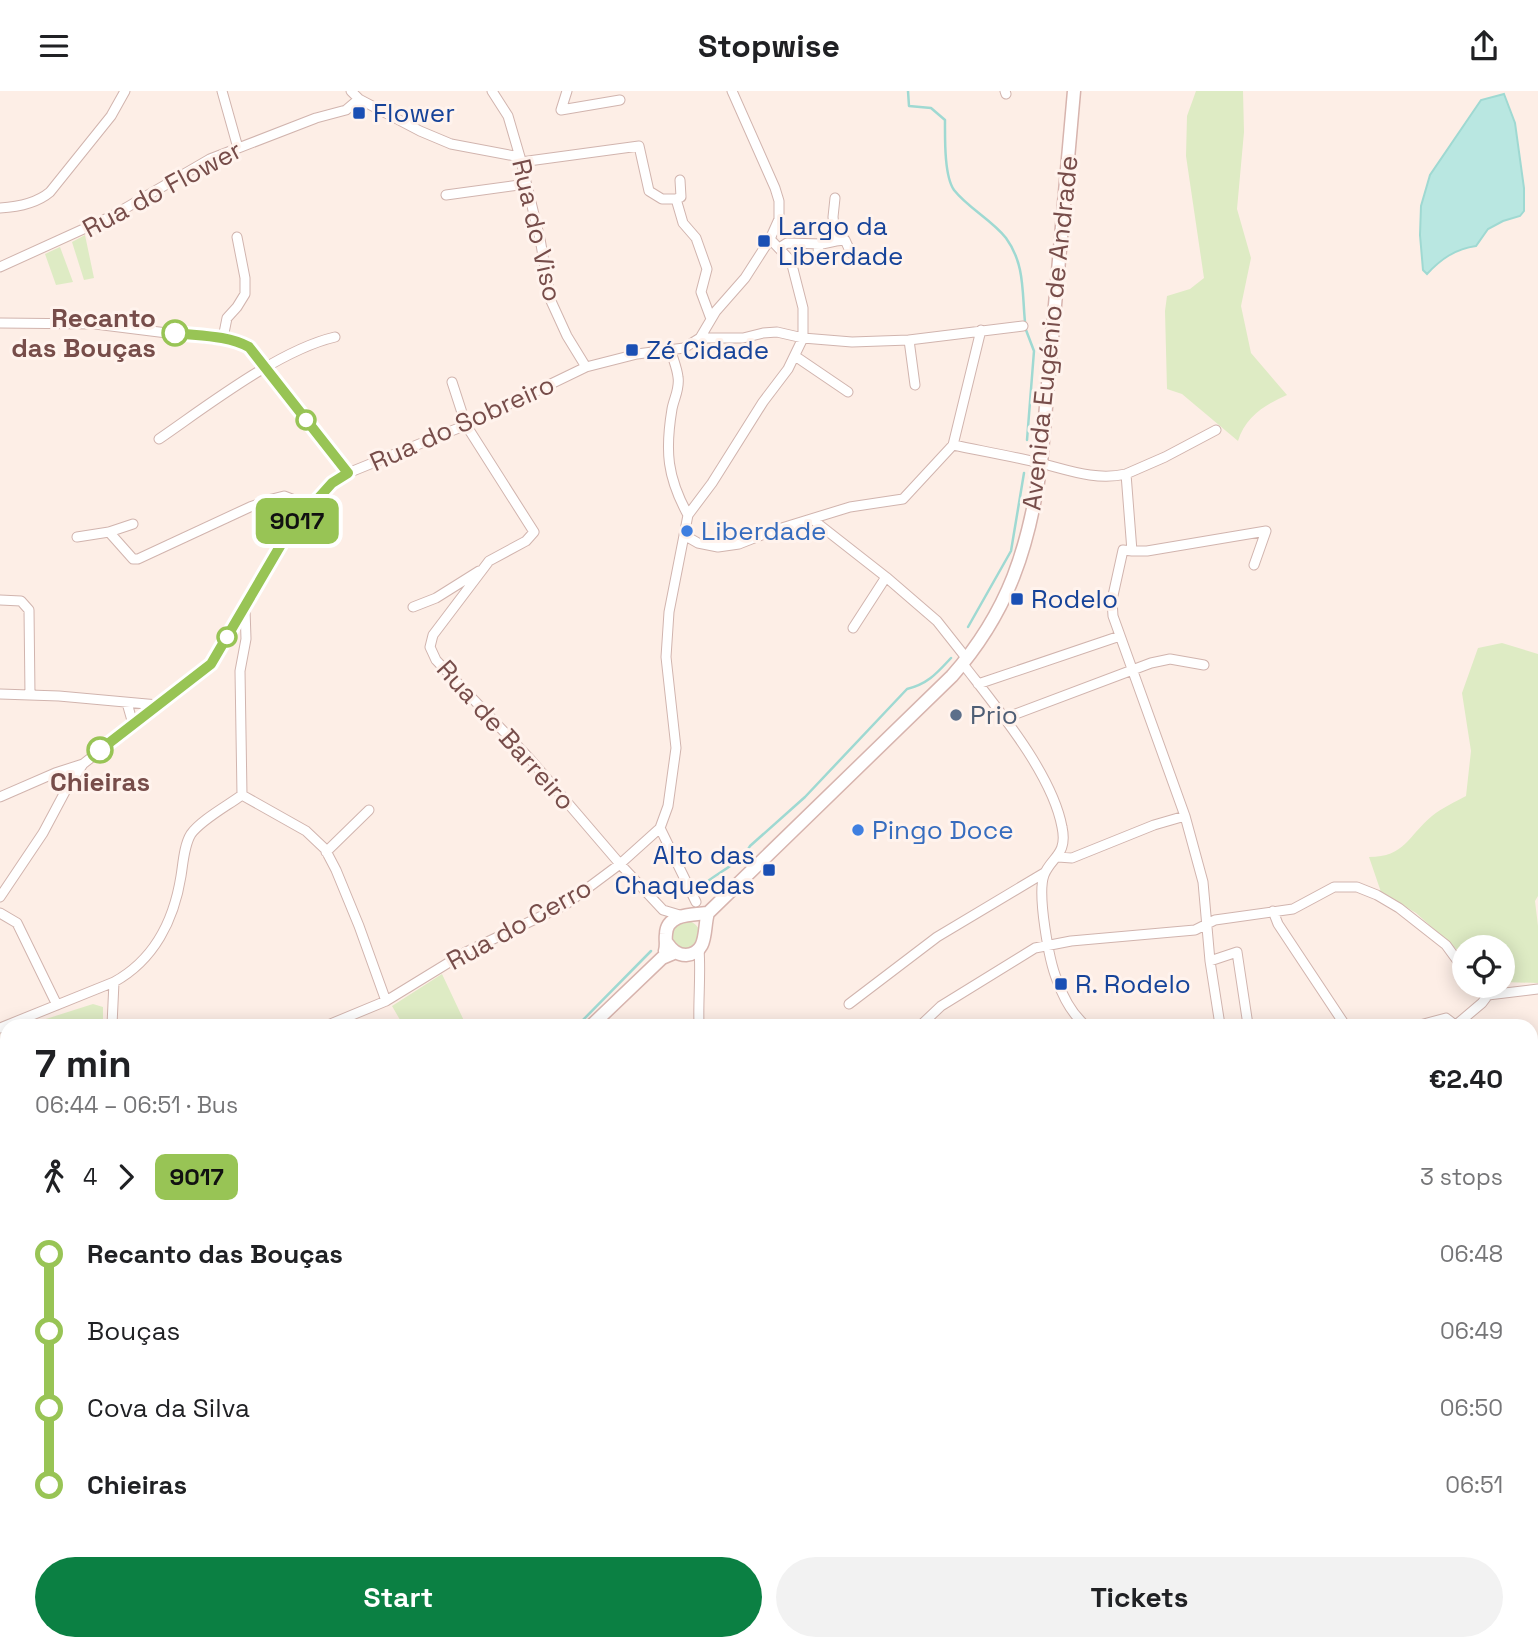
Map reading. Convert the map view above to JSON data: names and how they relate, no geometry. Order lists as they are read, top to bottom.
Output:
{
  "streets": {
    "main road": ["Avenida Eugénio de Andrade"],
    "street": [
      "Rua do Flower",
      "Rua do Viso",
      "Rua do Sobreiro",
      "Rua de Barreiro",
      "Rua do Cerro"
    ]
  },
  "crossings": [
    ["Rua do Viso", "Rua do Sobreiro"],
    ["Rua do Sobreiro", "Rua de Barreiro"],
    ["Rua de Barreiro", "Rua do Cerro"]
  ],
  "places": {
    "transit": [
      "Flower",
      "Largo da Liberdade",
      "Zé Cidade",
      "Rodelo",
      "Alto das Chaquedas",
      "R. Rodelo"
    ],
    "other": [
      "Recanto das Bouças",
      "Liberdade",
      "Prio",
      "Chieiras",
      "Pingo Doce"
    ]
  },
  "lines": ["bus line 9017"],
  "page": {
    "header": "Stopwise",
    "on_map": "9017",
    "heading": ["7 min", "06:44 – 06:51 · Bus", "€2.40"],
    "legs": ["4", "9017", "3 stops"],
    "list": [
      {
        "name": "Recanto das Bouças",
        "value": "06:48"
      },
      {
        "name": "Bouças",
        "value": "06:49"
      },
      {
        "name": "Cova da Silva",
        "value": "06:50"
      },
      {
        "name": "Chieiras",
        "value": "06:51"
      }
    ],
    "buttons": ["Start", "Tickets"]
  }
}
